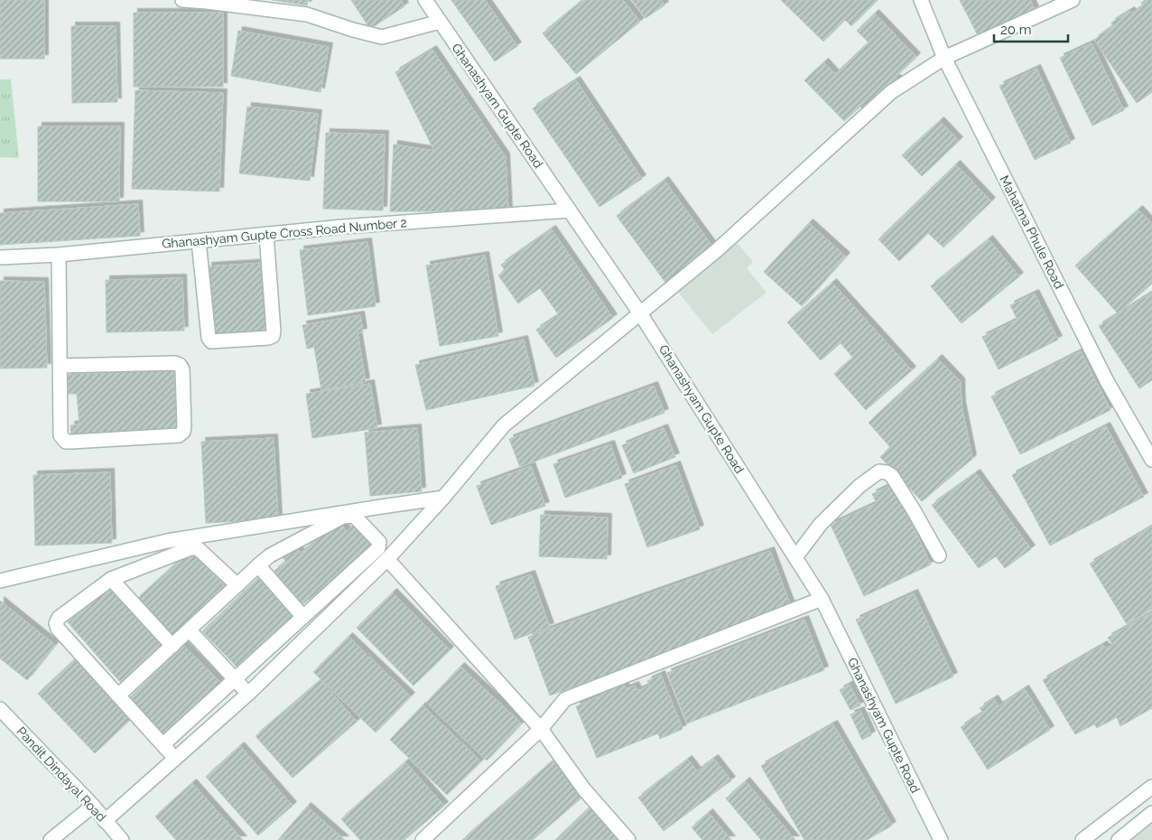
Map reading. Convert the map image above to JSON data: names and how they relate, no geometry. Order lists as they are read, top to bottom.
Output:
{
  "streets": {
    "street": [
      "Ghanashyam Gupte Road",
      "Mahatma Phule Road",
      "Ghanashyam Gupte Cross Road Number 2",
      "Pandit Dindayal Road"
    ]
  },
  "crossings": [
    ["Ghanashyam Gupte Road", "Ghanashyam Gupte Cross Road Number 2"]
  ],
  "scale_bar": "20 m"
}
